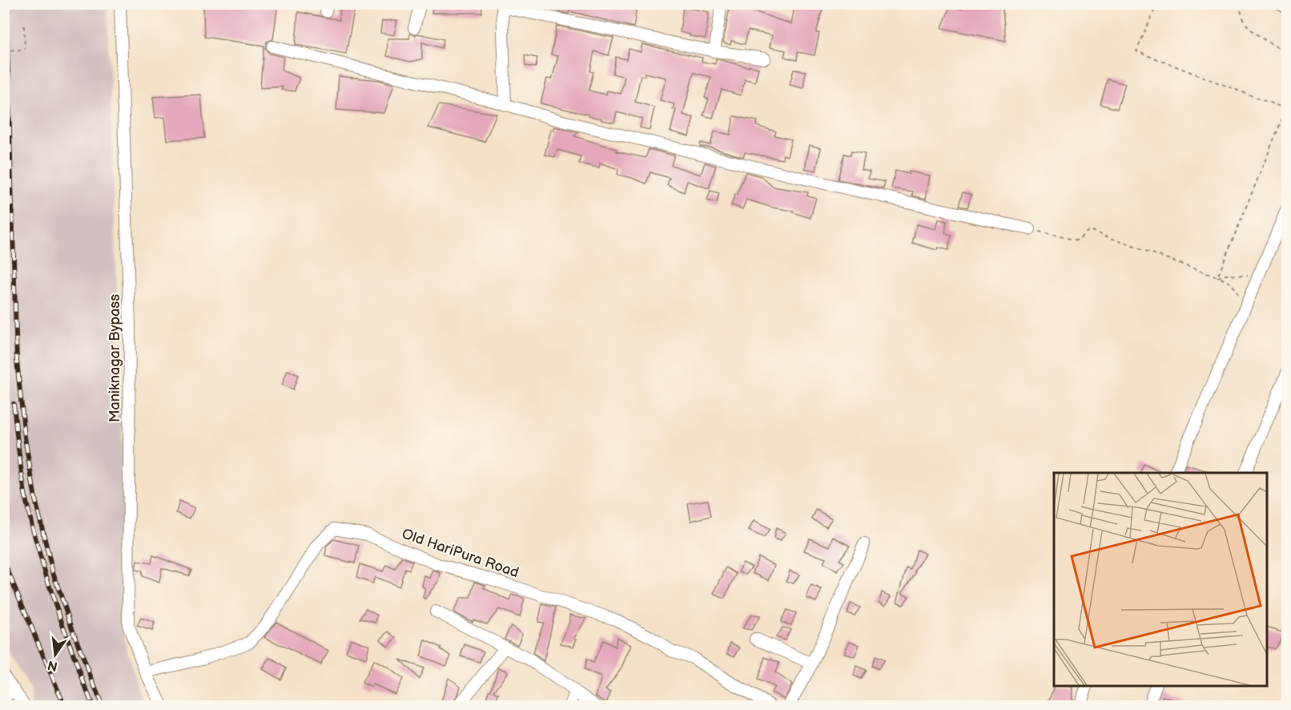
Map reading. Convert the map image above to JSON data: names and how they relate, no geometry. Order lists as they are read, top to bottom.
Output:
{
  "streets": {
    "street": ["Maniknagar Bypass", "Old HariPura Road"]
  },
  "crossings": [
    ["Maniknagar Bypass", "Old HariPura Road"]
  ],
  "north": "bottom"
}
